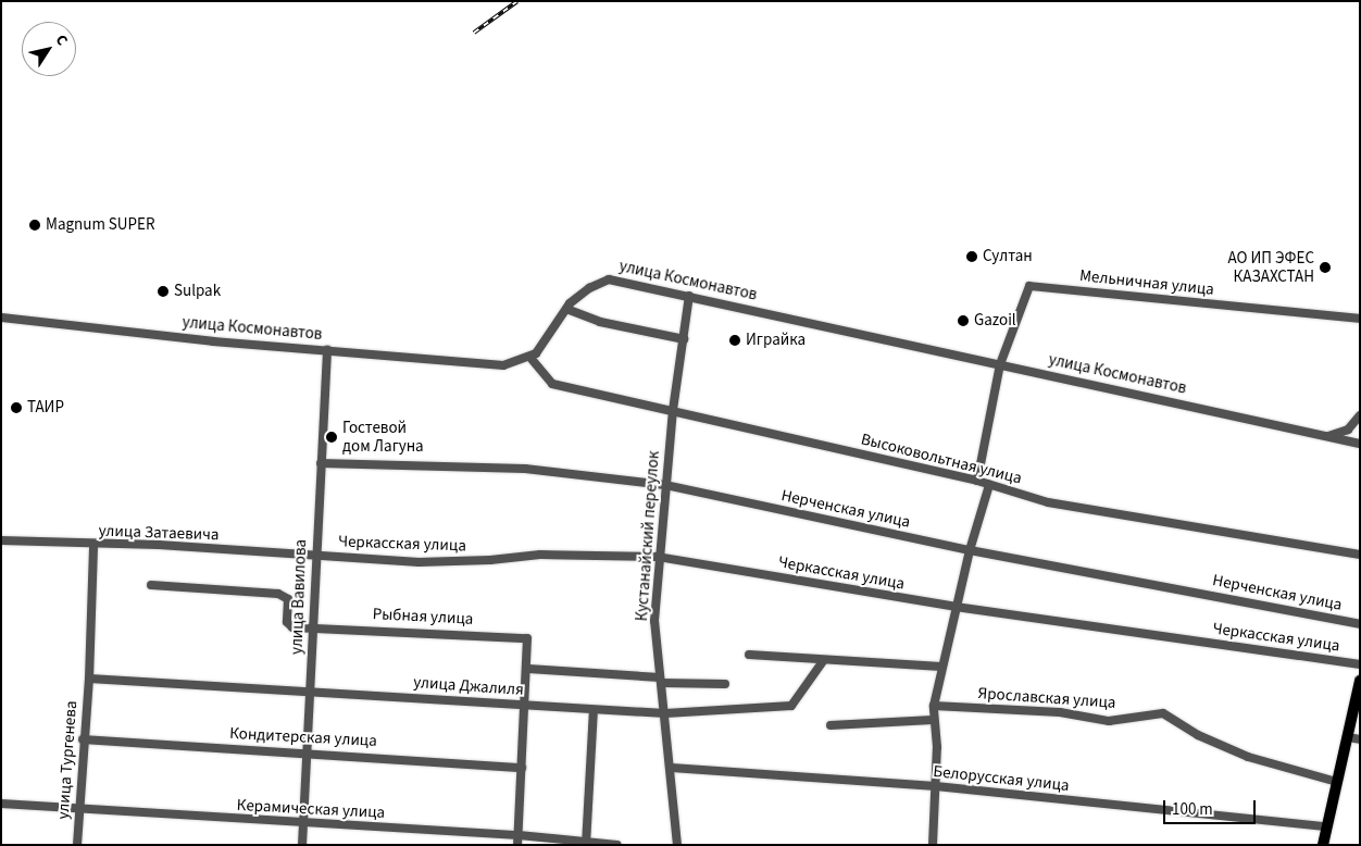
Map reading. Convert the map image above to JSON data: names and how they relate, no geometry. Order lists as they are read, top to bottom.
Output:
{
  "streets": {
    "street": [
      "улица Космонавтов",
      "Мельничная улица",
      "Высоковольтная улица",
      "Нерченская улица",
      "улица Затаевича",
      "Кустанайский переулок",
      "Черкасская улица",
      "улица Вавилова",
      "Рыбная улица",
      "улица Джалиля",
      "Ярославская улица",
      "Кондитерская улица",
      "улица Тургенева",
      "Белорусская улица",
      "Керамическая улица"
    ]
  },
  "crossings": [
    ["улица Космонавтов", "Мельничная улица"],
    ["улица Космонавтов", "Высоковольтная улица"],
    ["улица Космонавтов", "Кустанайский переулок"],
    ["улица Космонавтов", "улица Вавилова"],
    ["Высоковольтная улица", "Кустанайский переулок"],
    ["Нерченская улица", "Кустанайский переулок"],
    ["Нерченская улица", "улица Вавилова"],
    ["улица Затаевича", "Черкасская улица"],
    ["улица Затаевича", "улица Вавилова"],
    ["улица Затаевича", "улица Тургенева"],
    ["Кустанайский переулок", "Черкасская улица"],
    ["Кустанайский переулок", "улица Джалиля"],
    ["Кустанайский переулок", "Белорусская улица"],
    ["Черкасская улица", "улица Вавилова"],
    ["улица Вавилова", "Рыбная улица"],
    ["улица Вавилова", "улица Джалиля"],
    ["улица Вавилова", "Кондитерская улица"],
    ["улица Вавилова", "Керамическая улица"],
    ["улица Джалиля", "улица Тургенева"],
    ["Кондитерская улица", "улица Тургенева"],
    ["улица Тургенева", "Керамическая улица"]
  ],
  "places": [
    "Magnum SUPER",
    "Султан",
    "АО ИП ЭФЕС КАЗАХСТАН",
    "Sulpak",
    "Gazoil",
    "Играйка",
    "ТАИР",
    "Гостевой дом Лагуна"
  ],
  "scale_bar": "100 m",
  "north": "top right"
}
